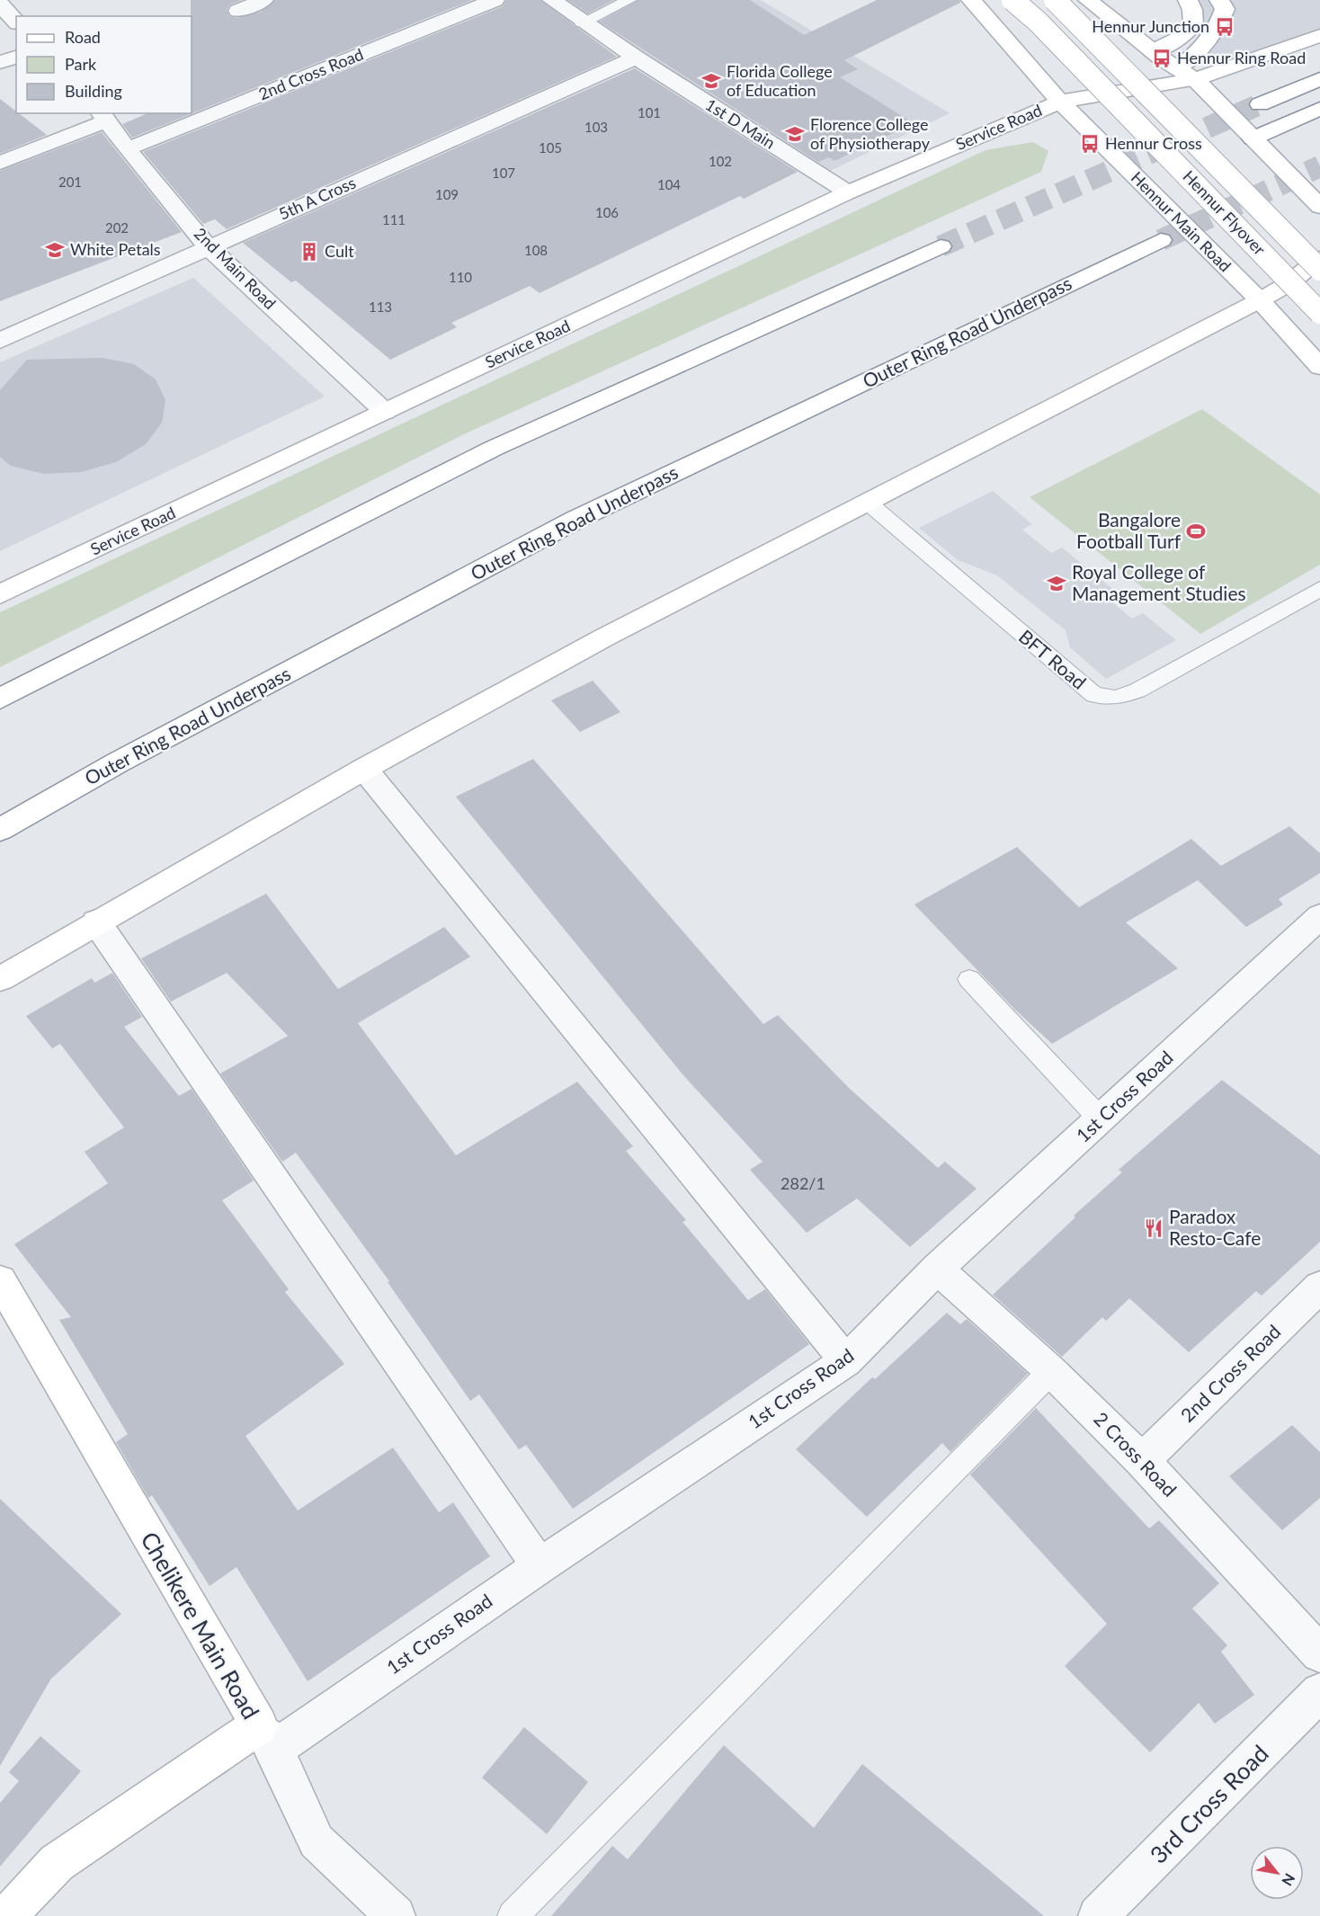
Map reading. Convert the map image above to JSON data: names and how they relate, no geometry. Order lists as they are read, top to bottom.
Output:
{
  "streets": {
    "main road": [
      "Service Road",
      "Hennur Flyover",
      "Hennur Main Road",
      "Outer Ring Road Underpass",
      "Chelikere Main Road"
    ],
    "street": [
      "2nd Cross Road",
      "1st D Main",
      "5th A Cross",
      "2nd Main Road",
      "1st Cross Road",
      "2 Cross Road",
      "3rd Cross Road"
    ],
    "lane": ["BFT Road"]
  },
  "crossings": [
    ["2nd Cross Road", "2nd Main Road"],
    ["2nd Cross Road", "2 Cross Road"],
    ["1st D Main", "Service Road"],
    ["1st D Main", "5th A Cross"],
    ["Service Road", "Hennur Main Road"],
    ["Service Road", "2nd Main Road"],
    ["5th A Cross", "2nd Main Road"],
    ["1st Cross Road", "2 Cross Road"],
    ["1st Cross Road", "Chelikere Main Road"]
  ],
  "places": {
    "bus stop": ["Hennur Junction", "Hennur Ring Road", "Hennur Cross"],
    "school or university": [
      "Florida College of Education",
      "Florence College of Physiotherapy",
      "White Petals",
      "Royal College of Management Studies"
    ],
    "building": ["Cult"],
    "sports": ["Bangalore Football Turf"],
    "restaurant": ["Paradox Resto-Cafe"]
  },
  "house_numbers": [
    "101",
    "103",
    "105",
    "102",
    "107",
    "201",
    "104",
    "109",
    "106",
    "111",
    "202",
    "108",
    "110",
    "113",
    "282/1"
  ],
  "legend": ["Road", "Park", "Building"],
  "north": "bottom right"
}
